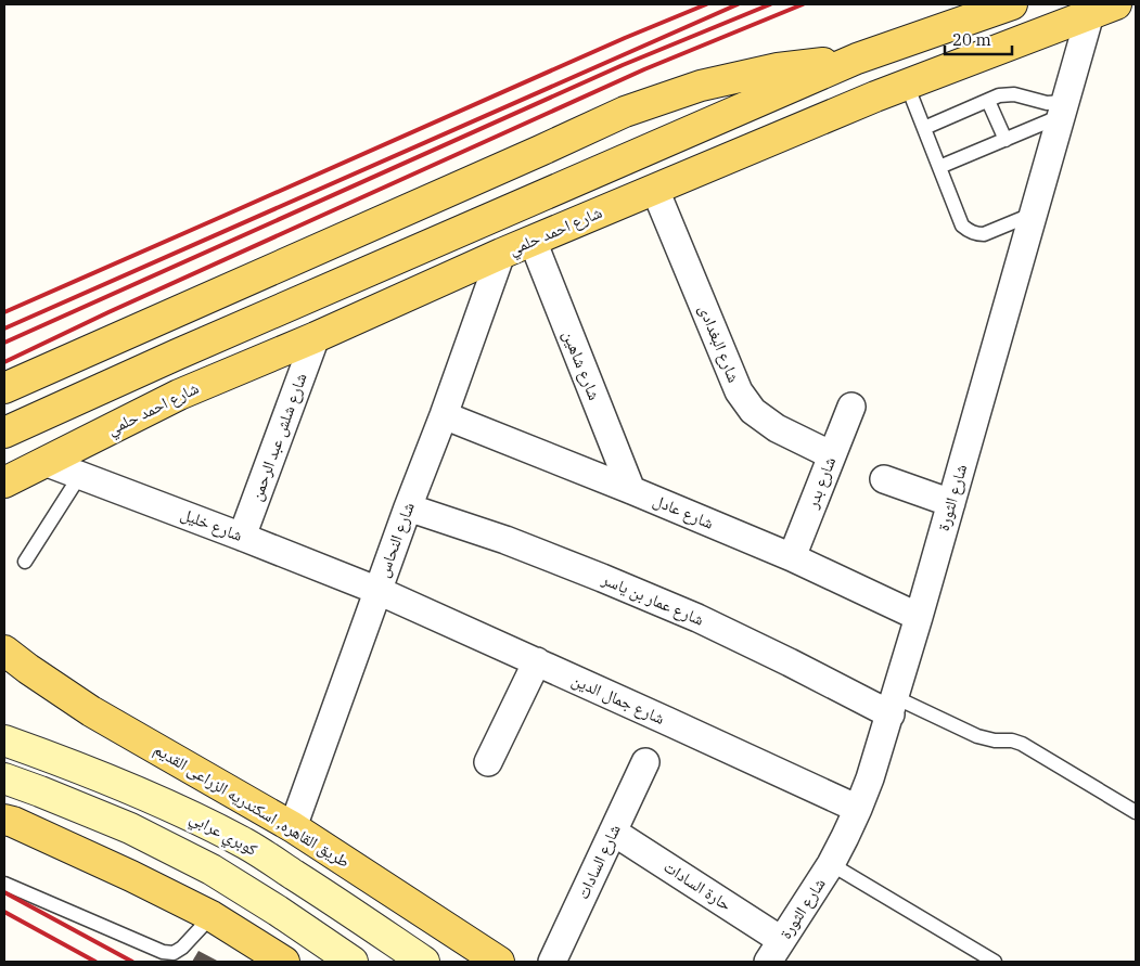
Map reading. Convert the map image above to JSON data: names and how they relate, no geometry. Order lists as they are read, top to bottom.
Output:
{
  "streets": {
    "main road": ["شارع احمد حلمي", "طريق القاهره, اسكندريه الزراعى القديم", "كوبري عرابي"],
    "street": [
      "شارع البغدادى",
      "شارع شاهين",
      "شارع شلش عبد الرحمن",
      "شارع بدر",
      "شارع الثورة",
      "شارع عادل",
      "شارع خليل",
      "شارع النحاس",
      "شارع عمار بن ياسر",
      "شارع جمال الدين",
      "شارع السادات",
      "حارة السادات"
    ]
  },
  "crossings": [
    ["شارع احمد حلمي", "شارع البغدادى"],
    ["شارع احمد حلمي", "شارع شاهين"],
    ["شارع احمد حلمي", "شارع شلش عبد الرحمن"],
    ["شارع احمد حلمي", "شارع الثورة"],
    ["شارع احمد حلمي", "شارع خليل"],
    ["شارع احمد حلمي", "شارع النحاس"],
    ["شارع البغدادى", "شارع بدر"],
    ["شارع شاهين", "شارع عادل"],
    ["شارع شلش عبد الرحمن", "شارع خليل"],
    ["شارع بدر", "شارع عادل"],
    ["شارع الثورة", "شارع عادل"],
    ["شارع الثورة", "شارع عمار بن ياسر"],
    ["شارع الثورة", "شارع جمال الدين"],
    ["شارع الثورة", "حارة السادات"],
    ["شارع عادل", "شارع النحاس"],
    ["شارع خليل", "شارع النحاس"],
    ["شارع خليل", "شارع جمال الدين"],
    ["شارع النحاس", "شارع عمار بن ياسر"],
    ["شارع النحاس", "شارع جمال الدين"],
    ["شارع النحاس", "طريق القاهره, اسكندريه الزراعى القديم"],
    ["شارع السادات", "حارة السادات"]
  ],
  "scale_bar": "20 m"
}
